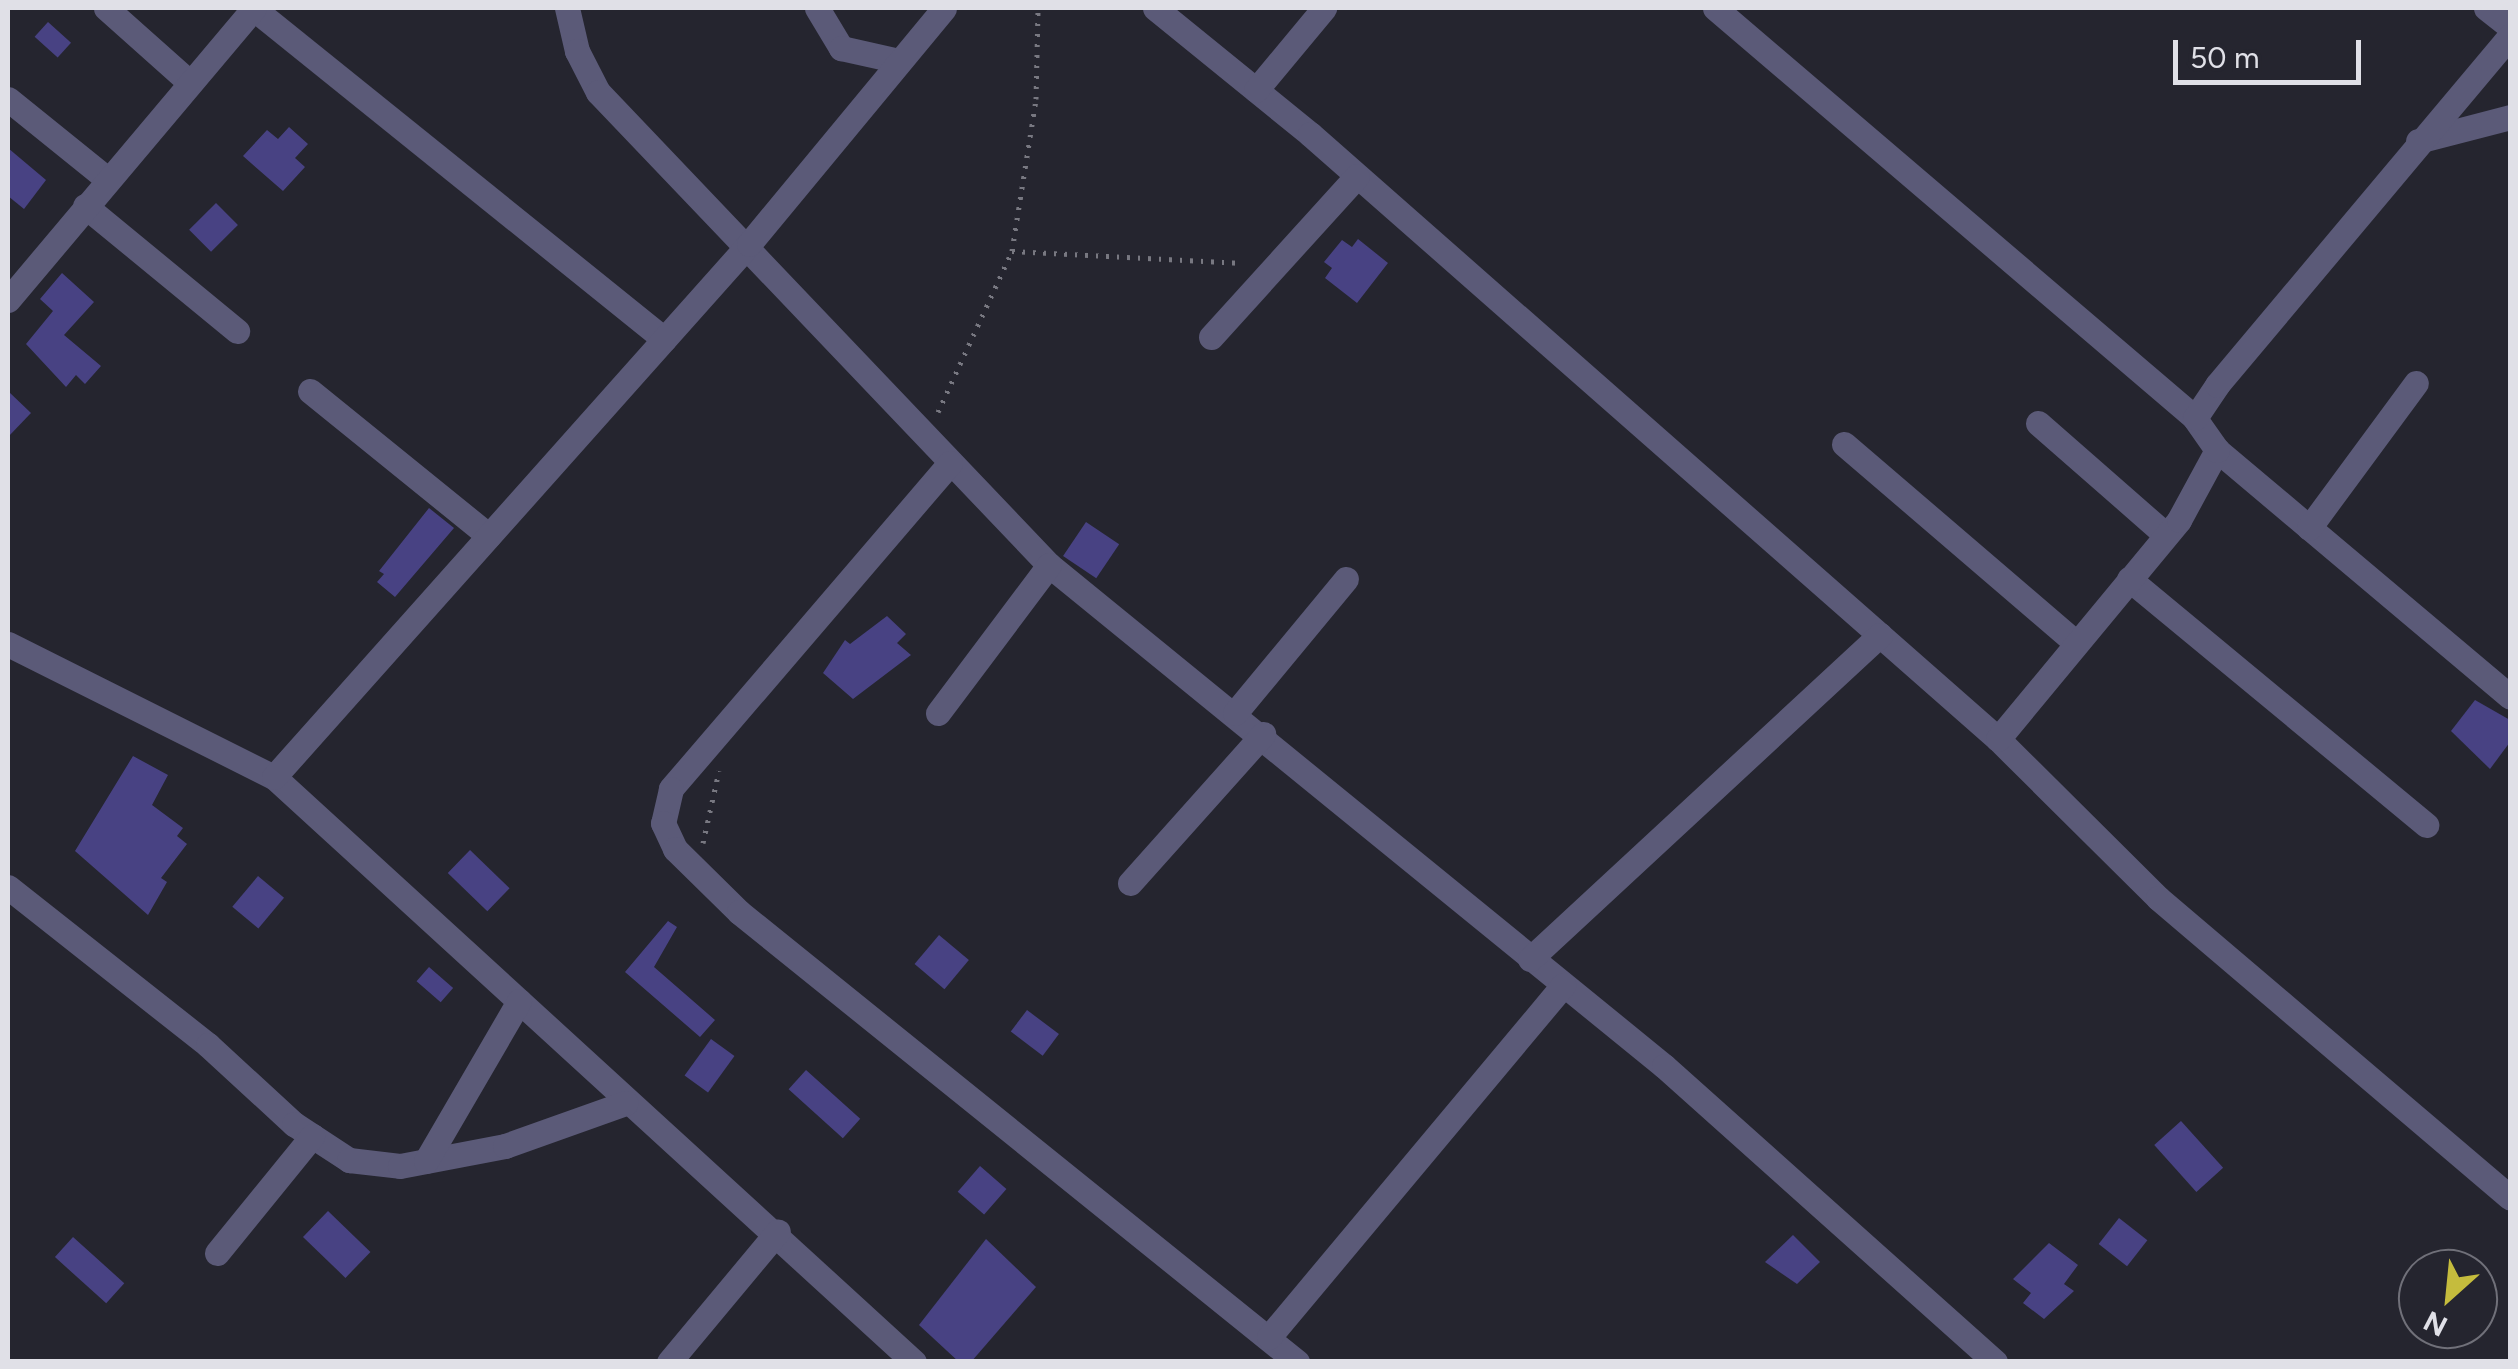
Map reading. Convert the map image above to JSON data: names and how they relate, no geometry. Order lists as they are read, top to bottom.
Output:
{
  "scale_bar": "50 m",
  "north": "bottom left"
}
